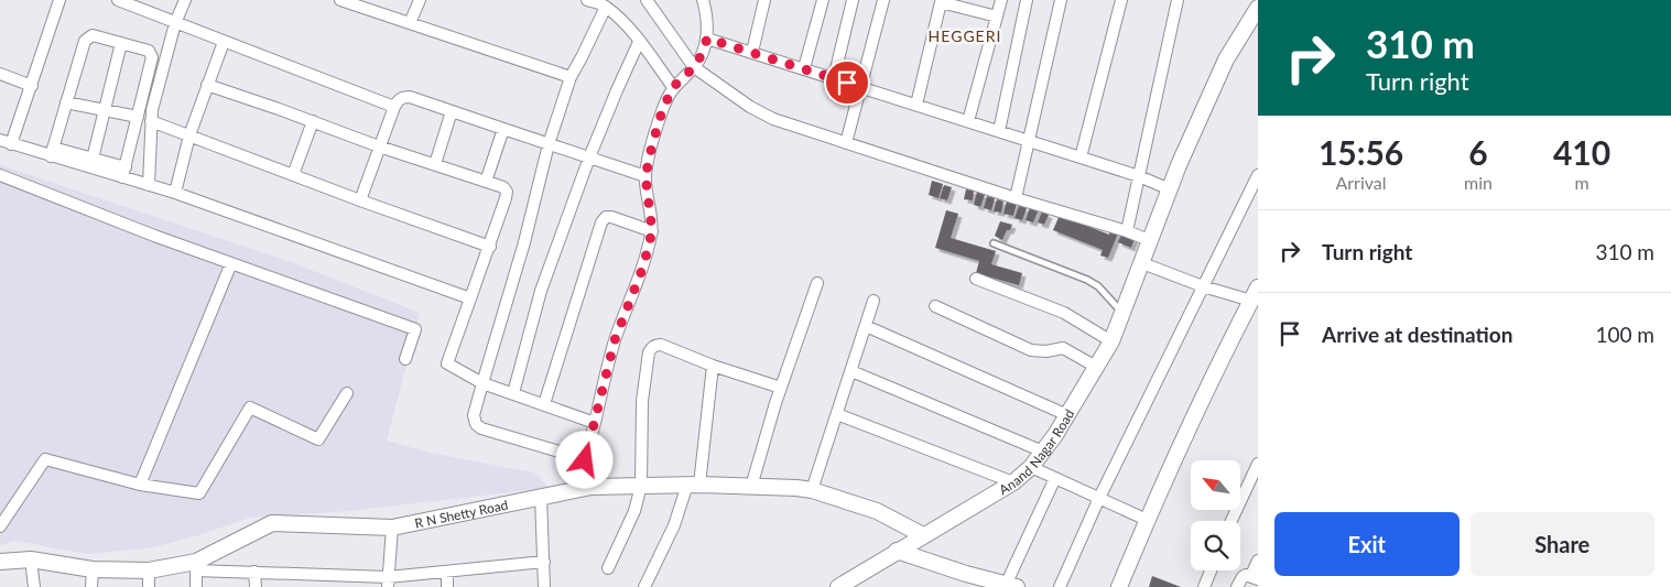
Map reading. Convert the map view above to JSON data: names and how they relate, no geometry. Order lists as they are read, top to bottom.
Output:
{
  "streets": {
    "street": ["Anand Nagar Road", "R N Shetty Road"]
  },
  "crossings": [
    ["Anand Nagar Road", "R N Shetty Road"]
  ],
  "districts": ["HEGGERI"],
  "north": "top left",
  "page": {
    "turn": ["310 m", "Turn right"],
    "eta": [
      "15:56",
      "Arrival",
      "6",
      "min",
      "410",
      "m"
    ],
    "list": [
      {
        "name": "Turn right",
        "value": "310 m"
      },
      {
        "name": "Arrive at destination",
        "value": "100 m"
      }
    ],
    "buttons": ["Exit", "Share"]
  }
}
